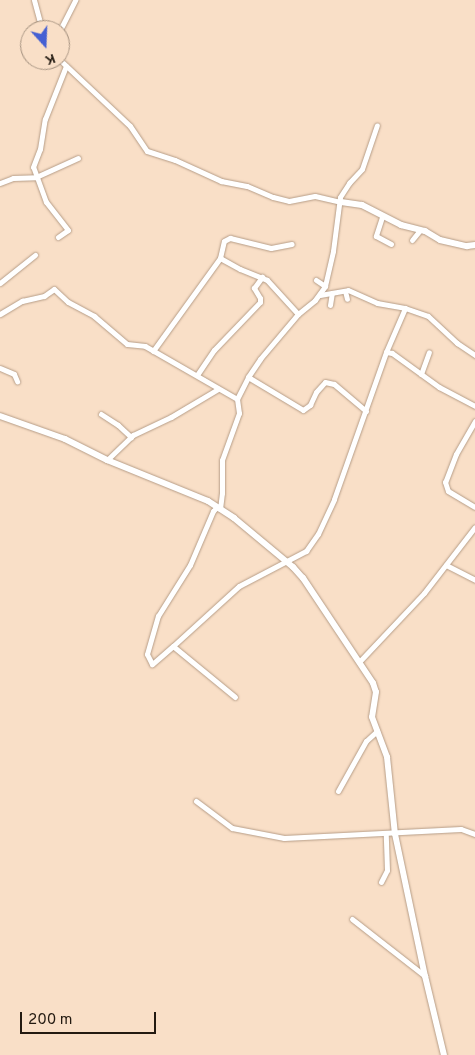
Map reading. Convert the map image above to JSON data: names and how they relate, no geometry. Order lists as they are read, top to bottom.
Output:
{
  "scale_bar": "200 m",
  "north": "bottom"
}
